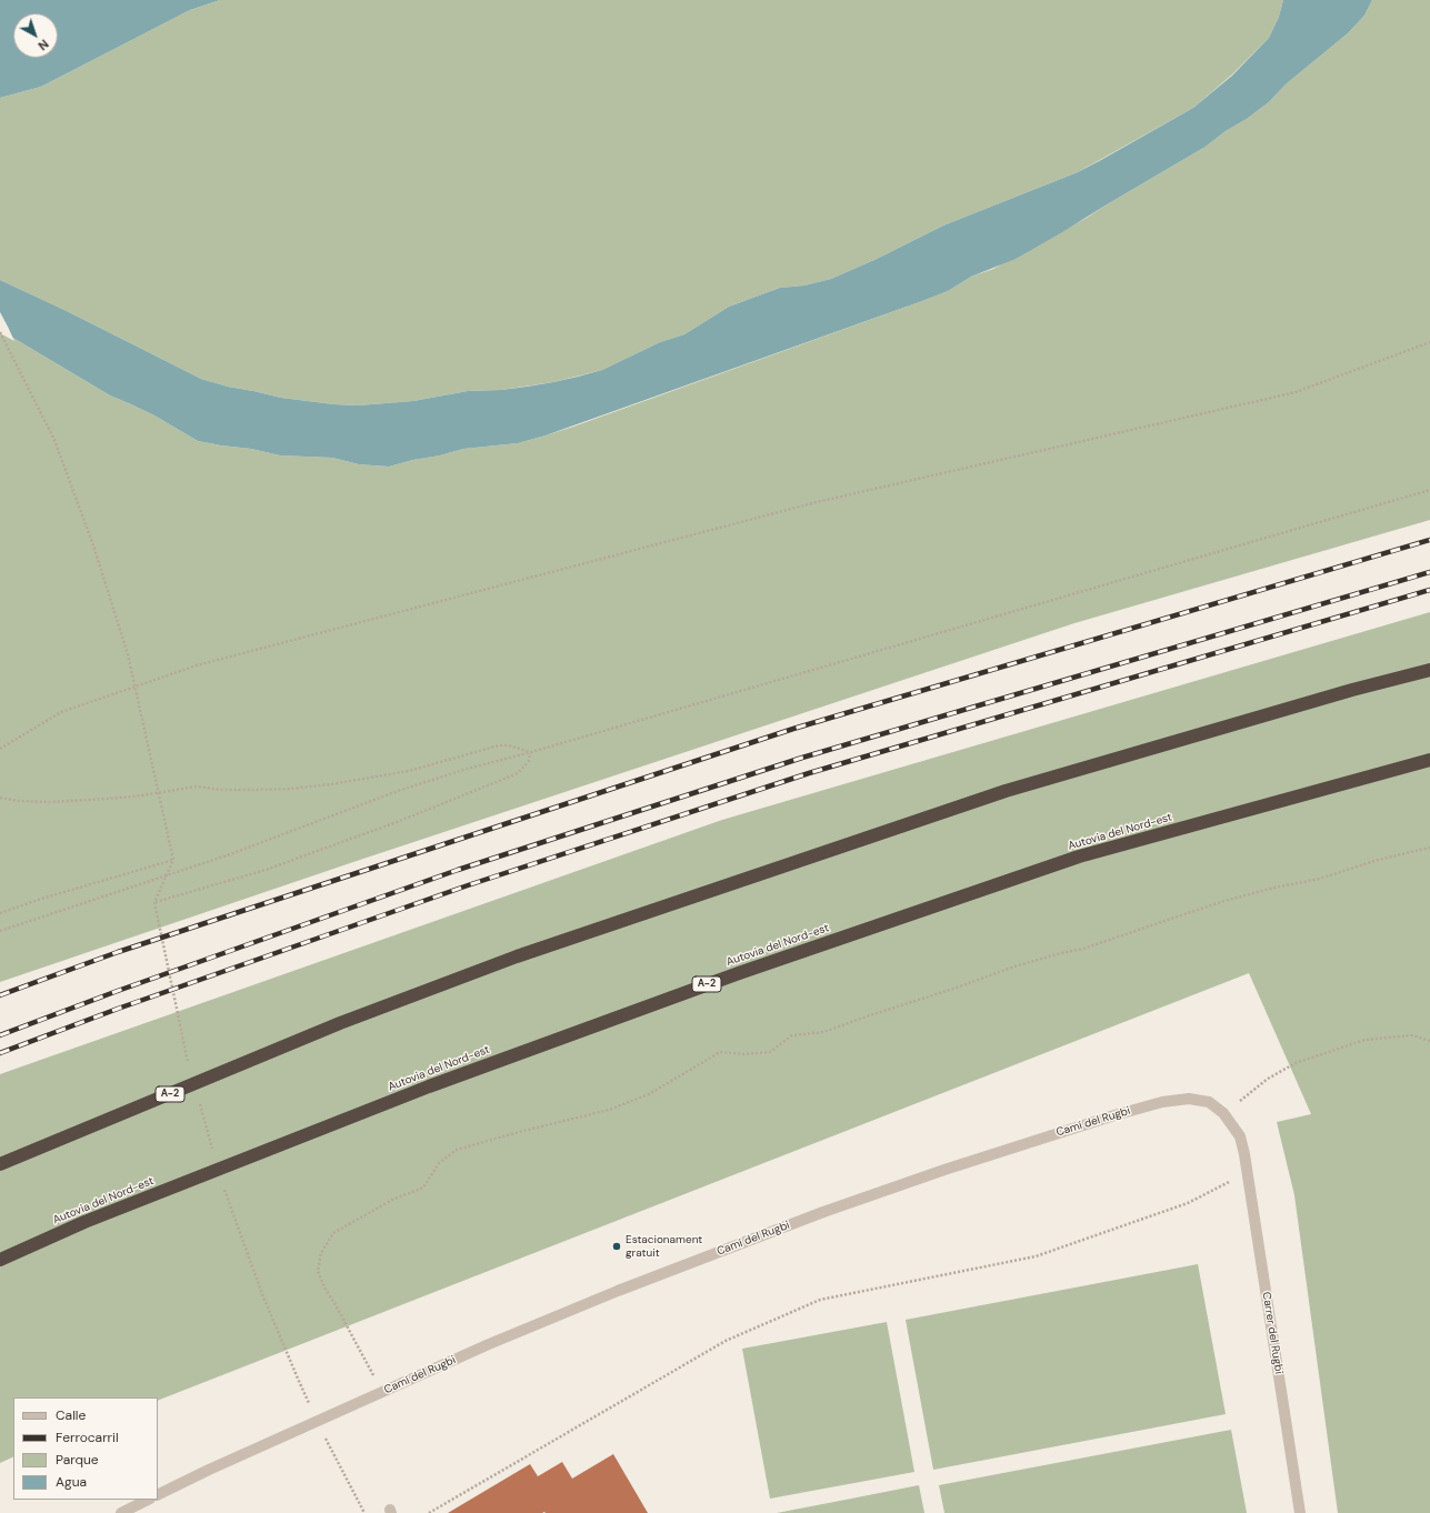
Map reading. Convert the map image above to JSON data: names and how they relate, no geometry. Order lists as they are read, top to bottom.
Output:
{
  "streets": {
    "highway": ["Autovia del Nord-est", "A-2"],
    "street": ["Camí del Rugbi", "Carrer del Rugbi"]
  },
  "crossings": [
    ["Camí del Rugbi", "Carrer del Rugbi"]
  ],
  "places": ["Estacionament gratuit"],
  "legend": [
    "Calle",
    "Ferrocarril",
    "Parque",
    "Agua"
  ],
  "north": "bottom right"
}
